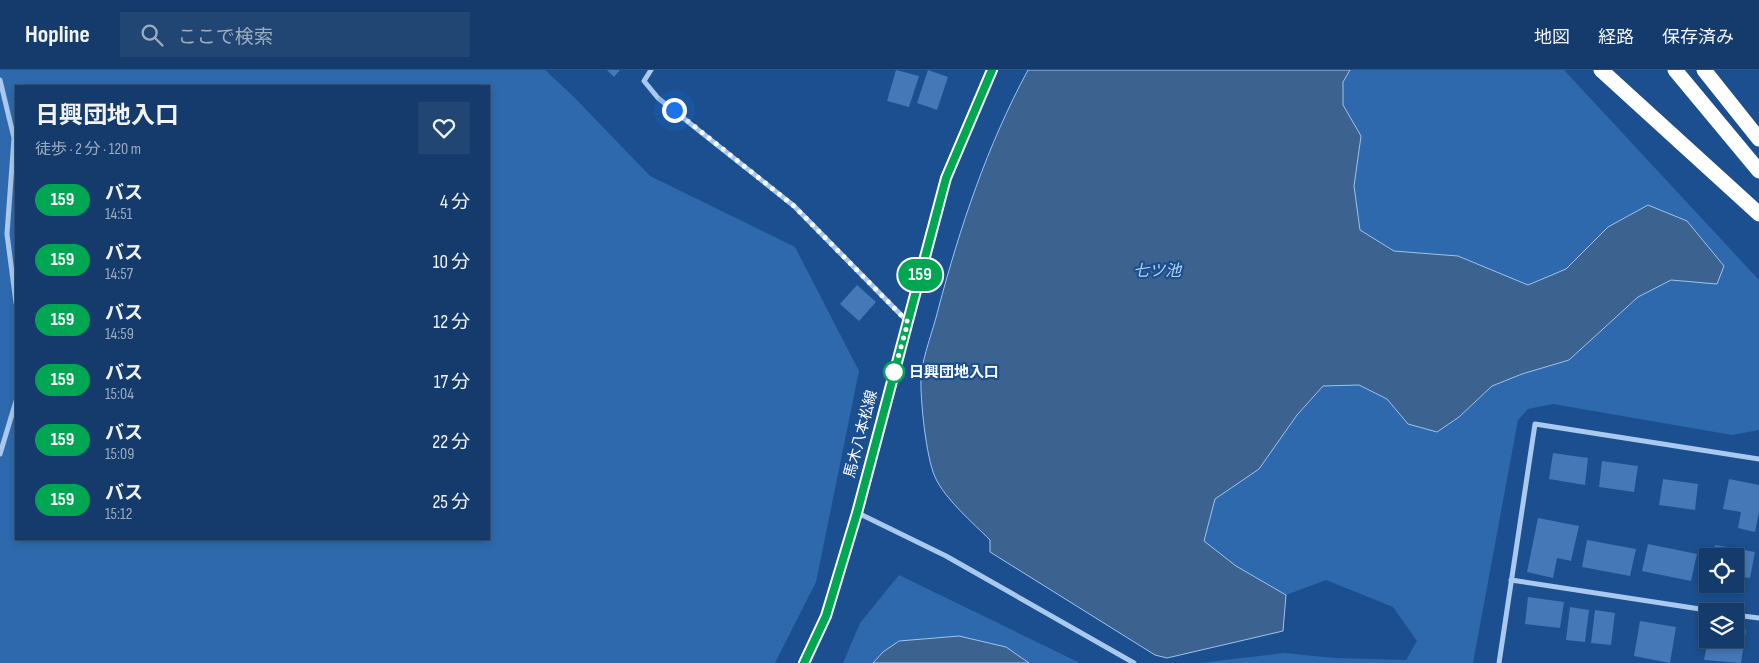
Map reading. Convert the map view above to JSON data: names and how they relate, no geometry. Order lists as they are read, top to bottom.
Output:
{
  "streets": {
    "main road": ["馬木八本松線"]
  },
  "water": ["七ツ池"],
  "places": ["日興団地入口"],
  "lines": ["bus line 159"],
  "page": {
    "header": "Hopline",
    "search": "ここで検索",
    "nav": ["地図", "経路", "保存済み"],
    "on_map": "159",
    "heading": ["日興団地入口", "徒歩 · 2 分 · 120 m"],
    "list": [
      {
        "mark": "159",
        "name": "バス",
        "note": "14:51",
        "value": "4 分"
      },
      {
        "mark": "159",
        "name": "バス",
        "note": "14:57",
        "value": "10 分"
      },
      {
        "mark": "159",
        "name": "バス",
        "note": "14:59",
        "value": "12 分"
      },
      {
        "mark": "159",
        "name": "バス",
        "note": "15:04",
        "value": "17 分"
      },
      {
        "mark": "159",
        "name": "バス",
        "note": "15:09",
        "value": "22 分"
      },
      {
        "mark": "159",
        "name": "バス",
        "note": "15:12",
        "value": "25 分"
      }
    ]
  }
}
